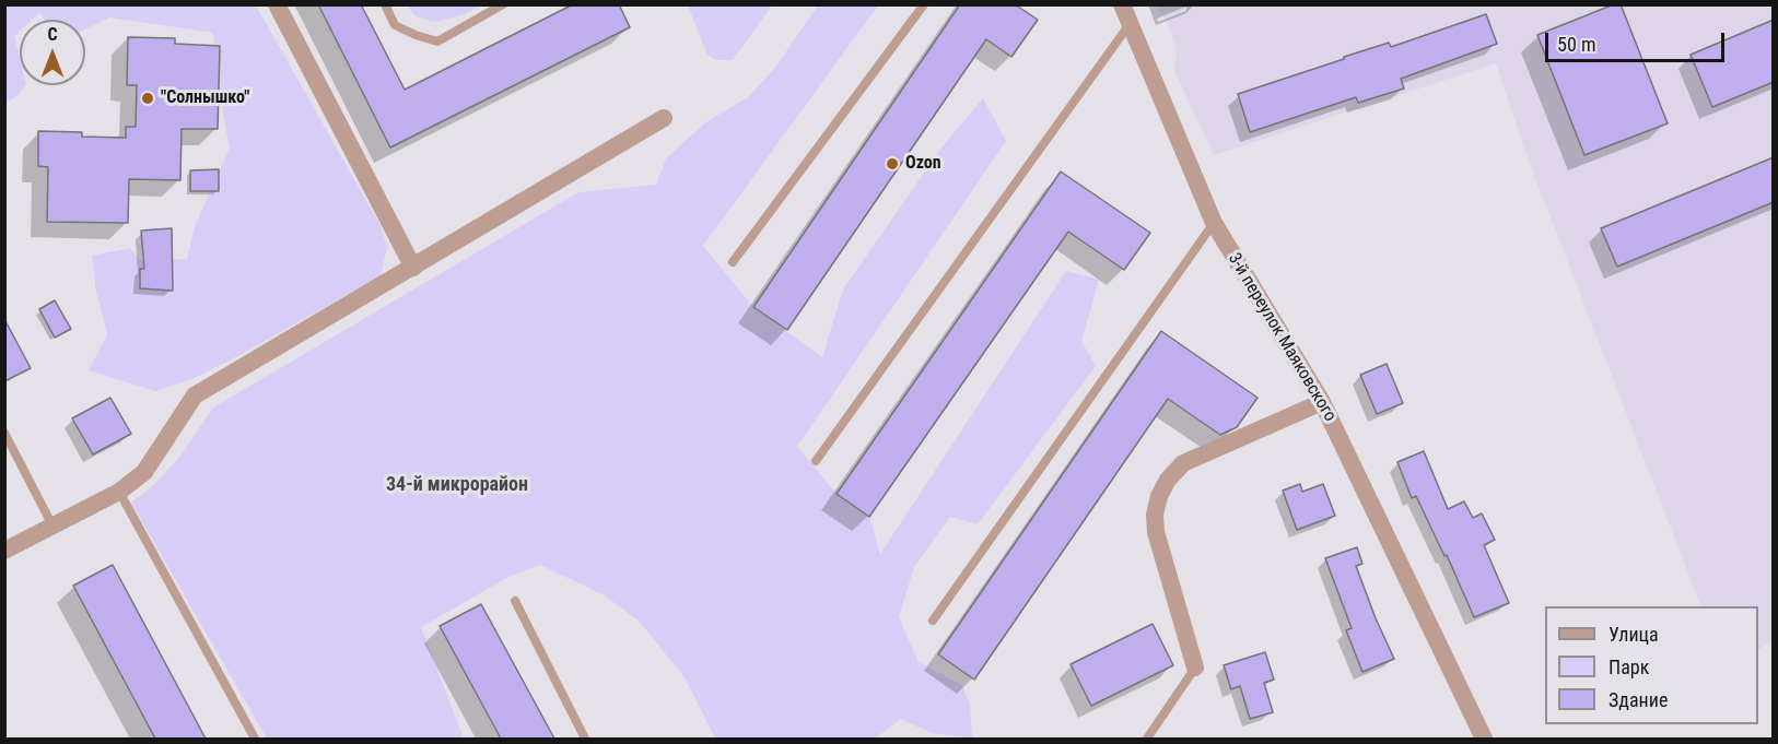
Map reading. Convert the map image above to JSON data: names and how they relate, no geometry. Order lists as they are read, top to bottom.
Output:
{
  "streets": {
    "street": ["3-й переулок Маяковского"]
  },
  "districts": ["34-й микрорайон"],
  "places": ["\"Солнышко\"", "Ozon"],
  "legend": ["Улица", "Парк", "Здание"],
  "scale_bar": "50 m",
  "north": "top"
}
